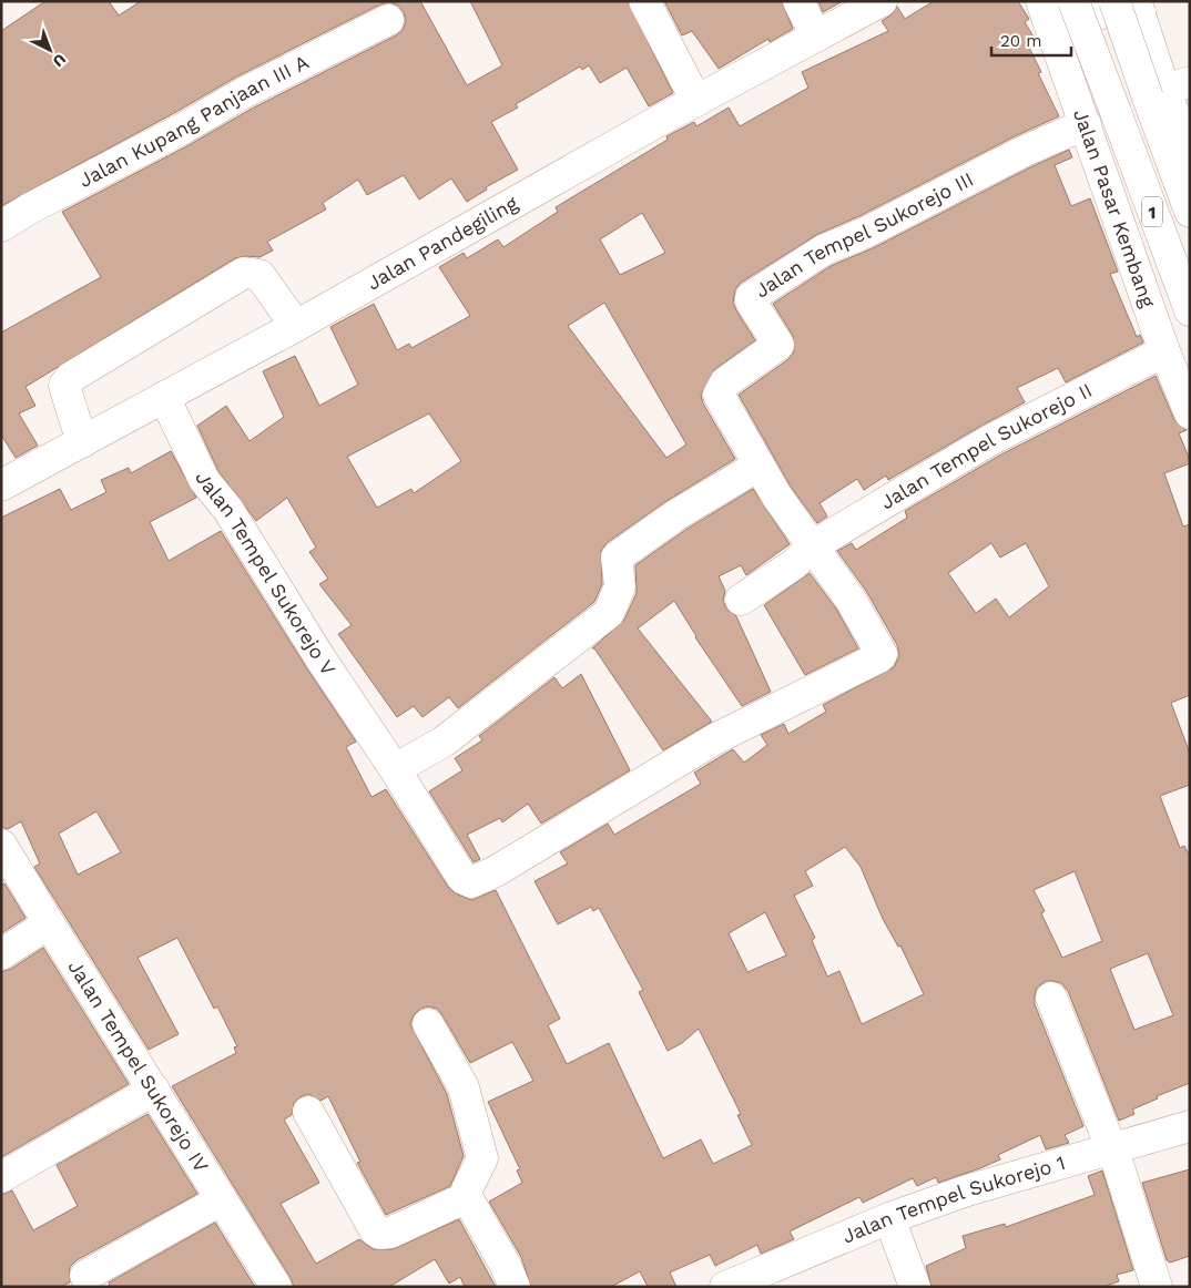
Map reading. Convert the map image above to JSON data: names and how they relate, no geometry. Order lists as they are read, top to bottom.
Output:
{
  "streets": {
    "main road": [
      "Jalan Kupang Panjaan III A",
      "Jalan Pasar Kembang",
      "1",
      "Jalan Tempel Sukorejo III",
      "Jalan Pandegiling",
      "Jalan Tempel Sukorejo II",
      "Jalan Tempel Sukorejo V",
      "Jalan Tempel Sukorejo IV",
      "Jalan Tempel Sukorejo 1"
    ]
  },
  "crossings": [
    ["Jalan Pasar Kembang", "Jalan Tempel Sukorejo III"],
    ["Jalan Pasar Kembang", "Jalan Tempel Sukorejo II"],
    ["Jalan Pandegiling", "Jalan Tempel Sukorejo V"],
    ["Jalan Tempel Sukorejo II", "Jalan Tempel Sukorejo V"]
  ],
  "scale_bar": "20 m",
  "north": "bottom right"
}
